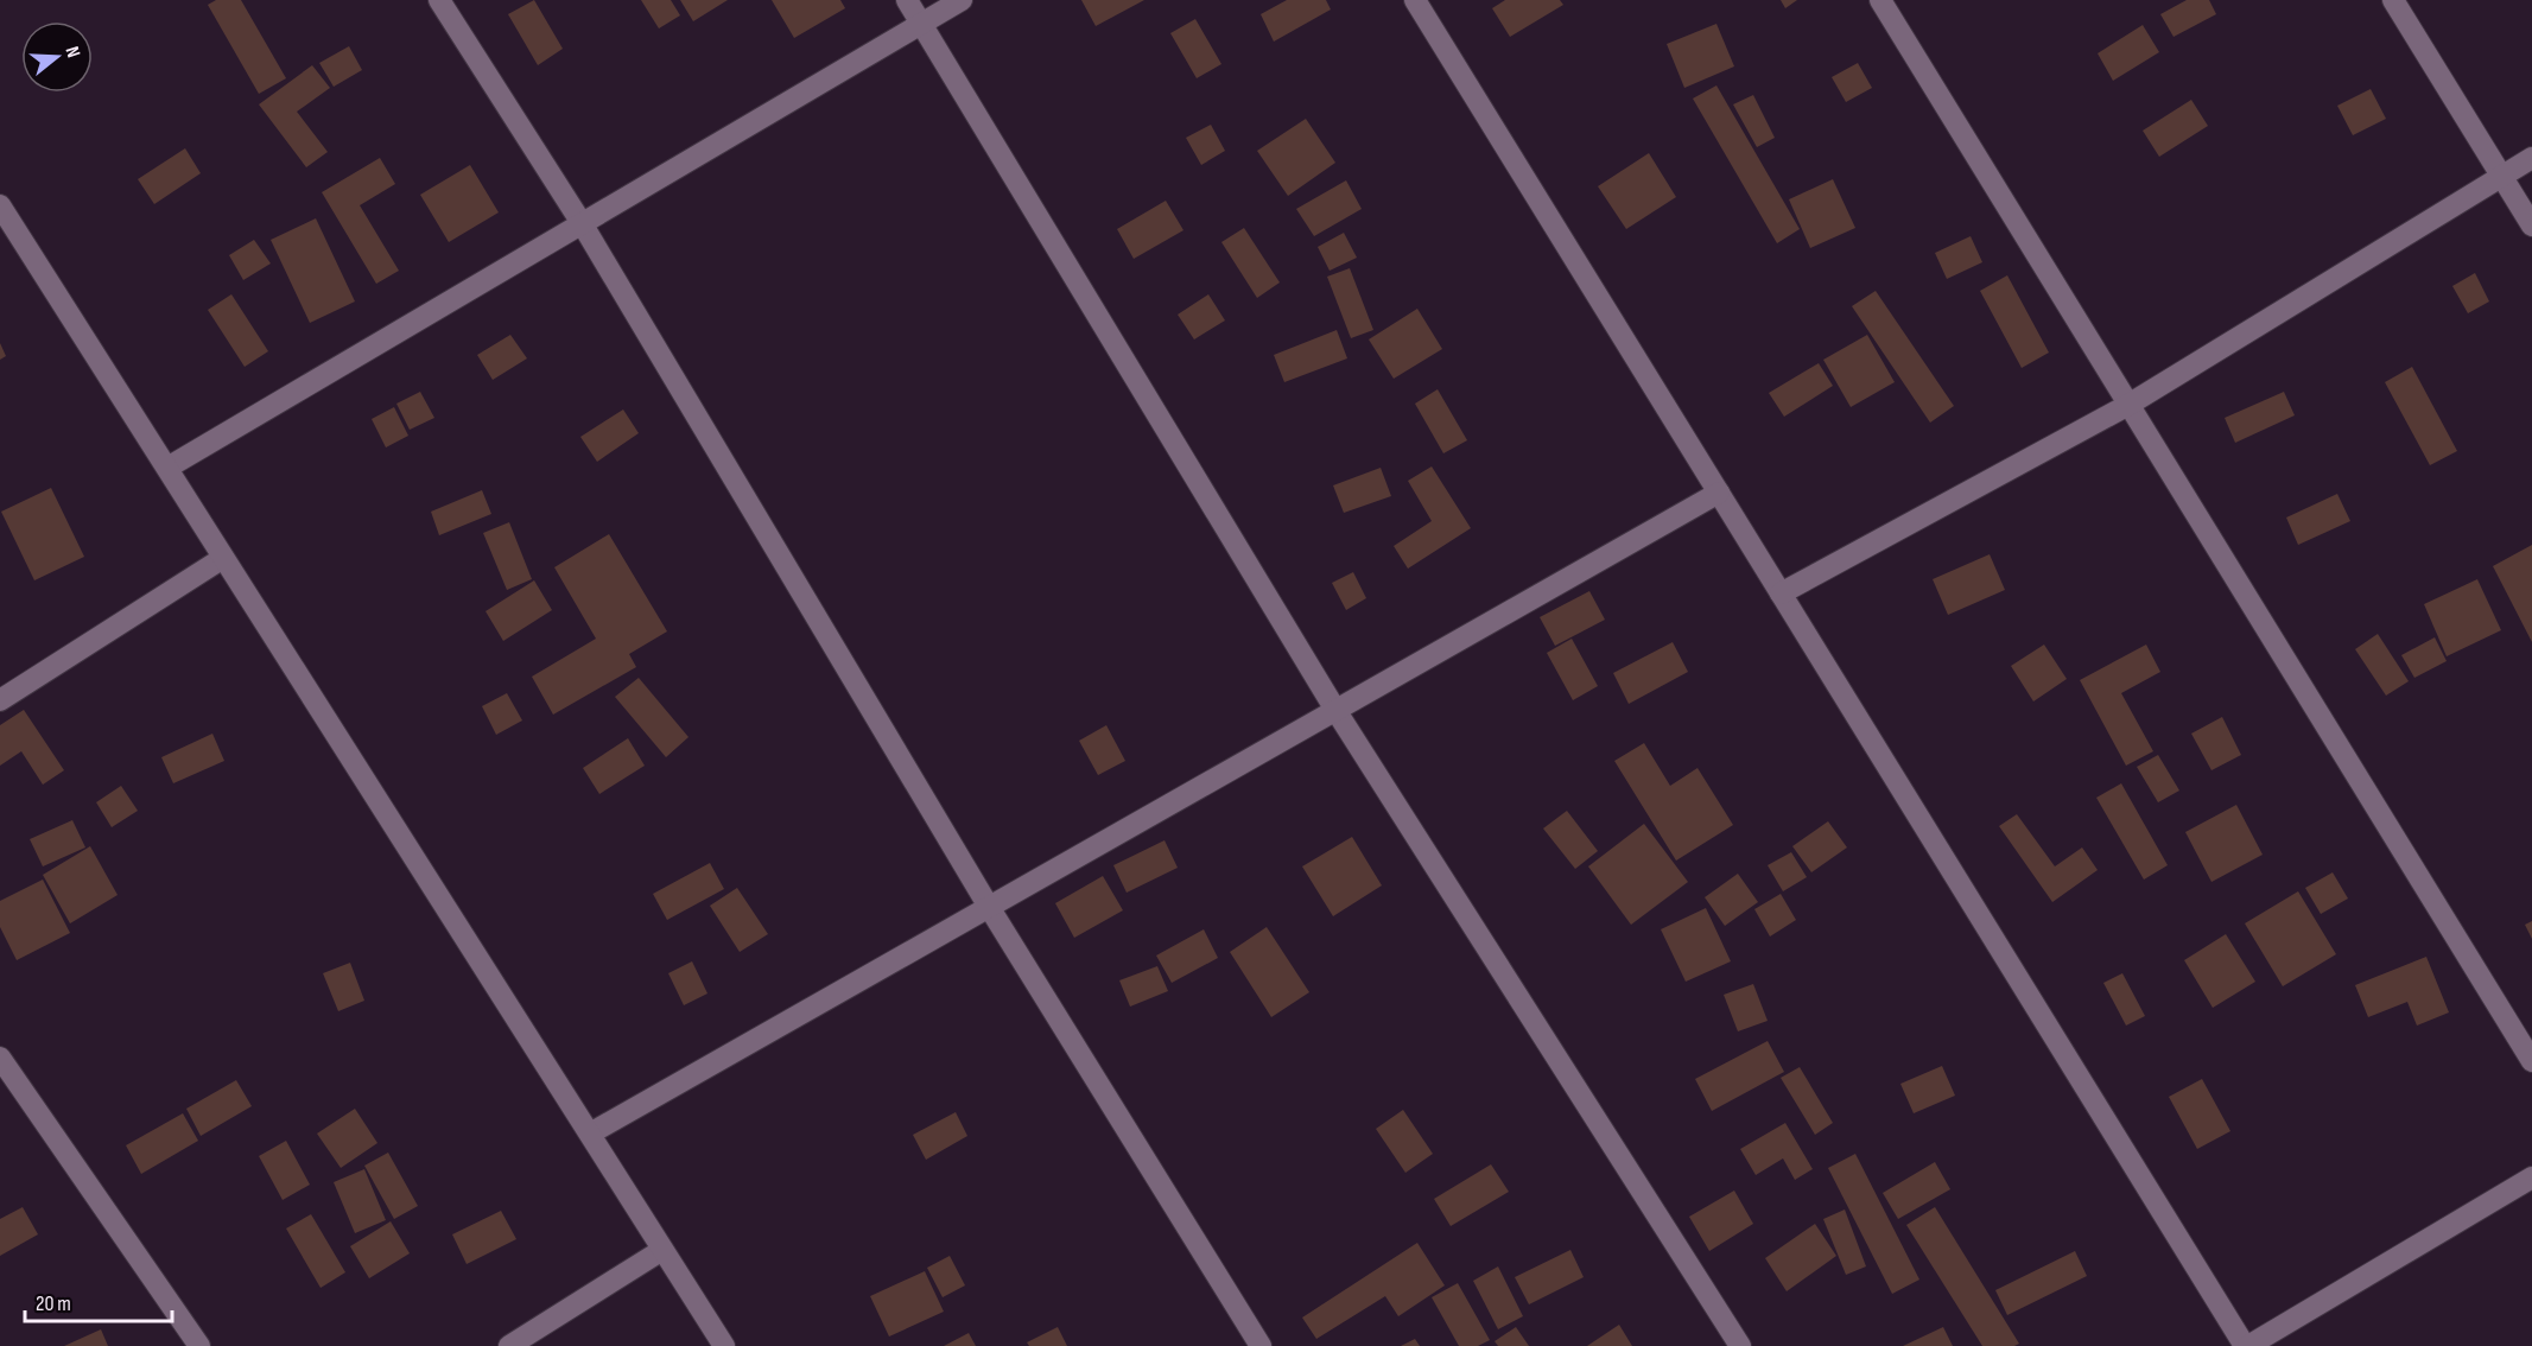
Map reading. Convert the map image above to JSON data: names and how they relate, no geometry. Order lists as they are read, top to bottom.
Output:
{
  "scale_bar": "20 m",
  "north": "right"
}
